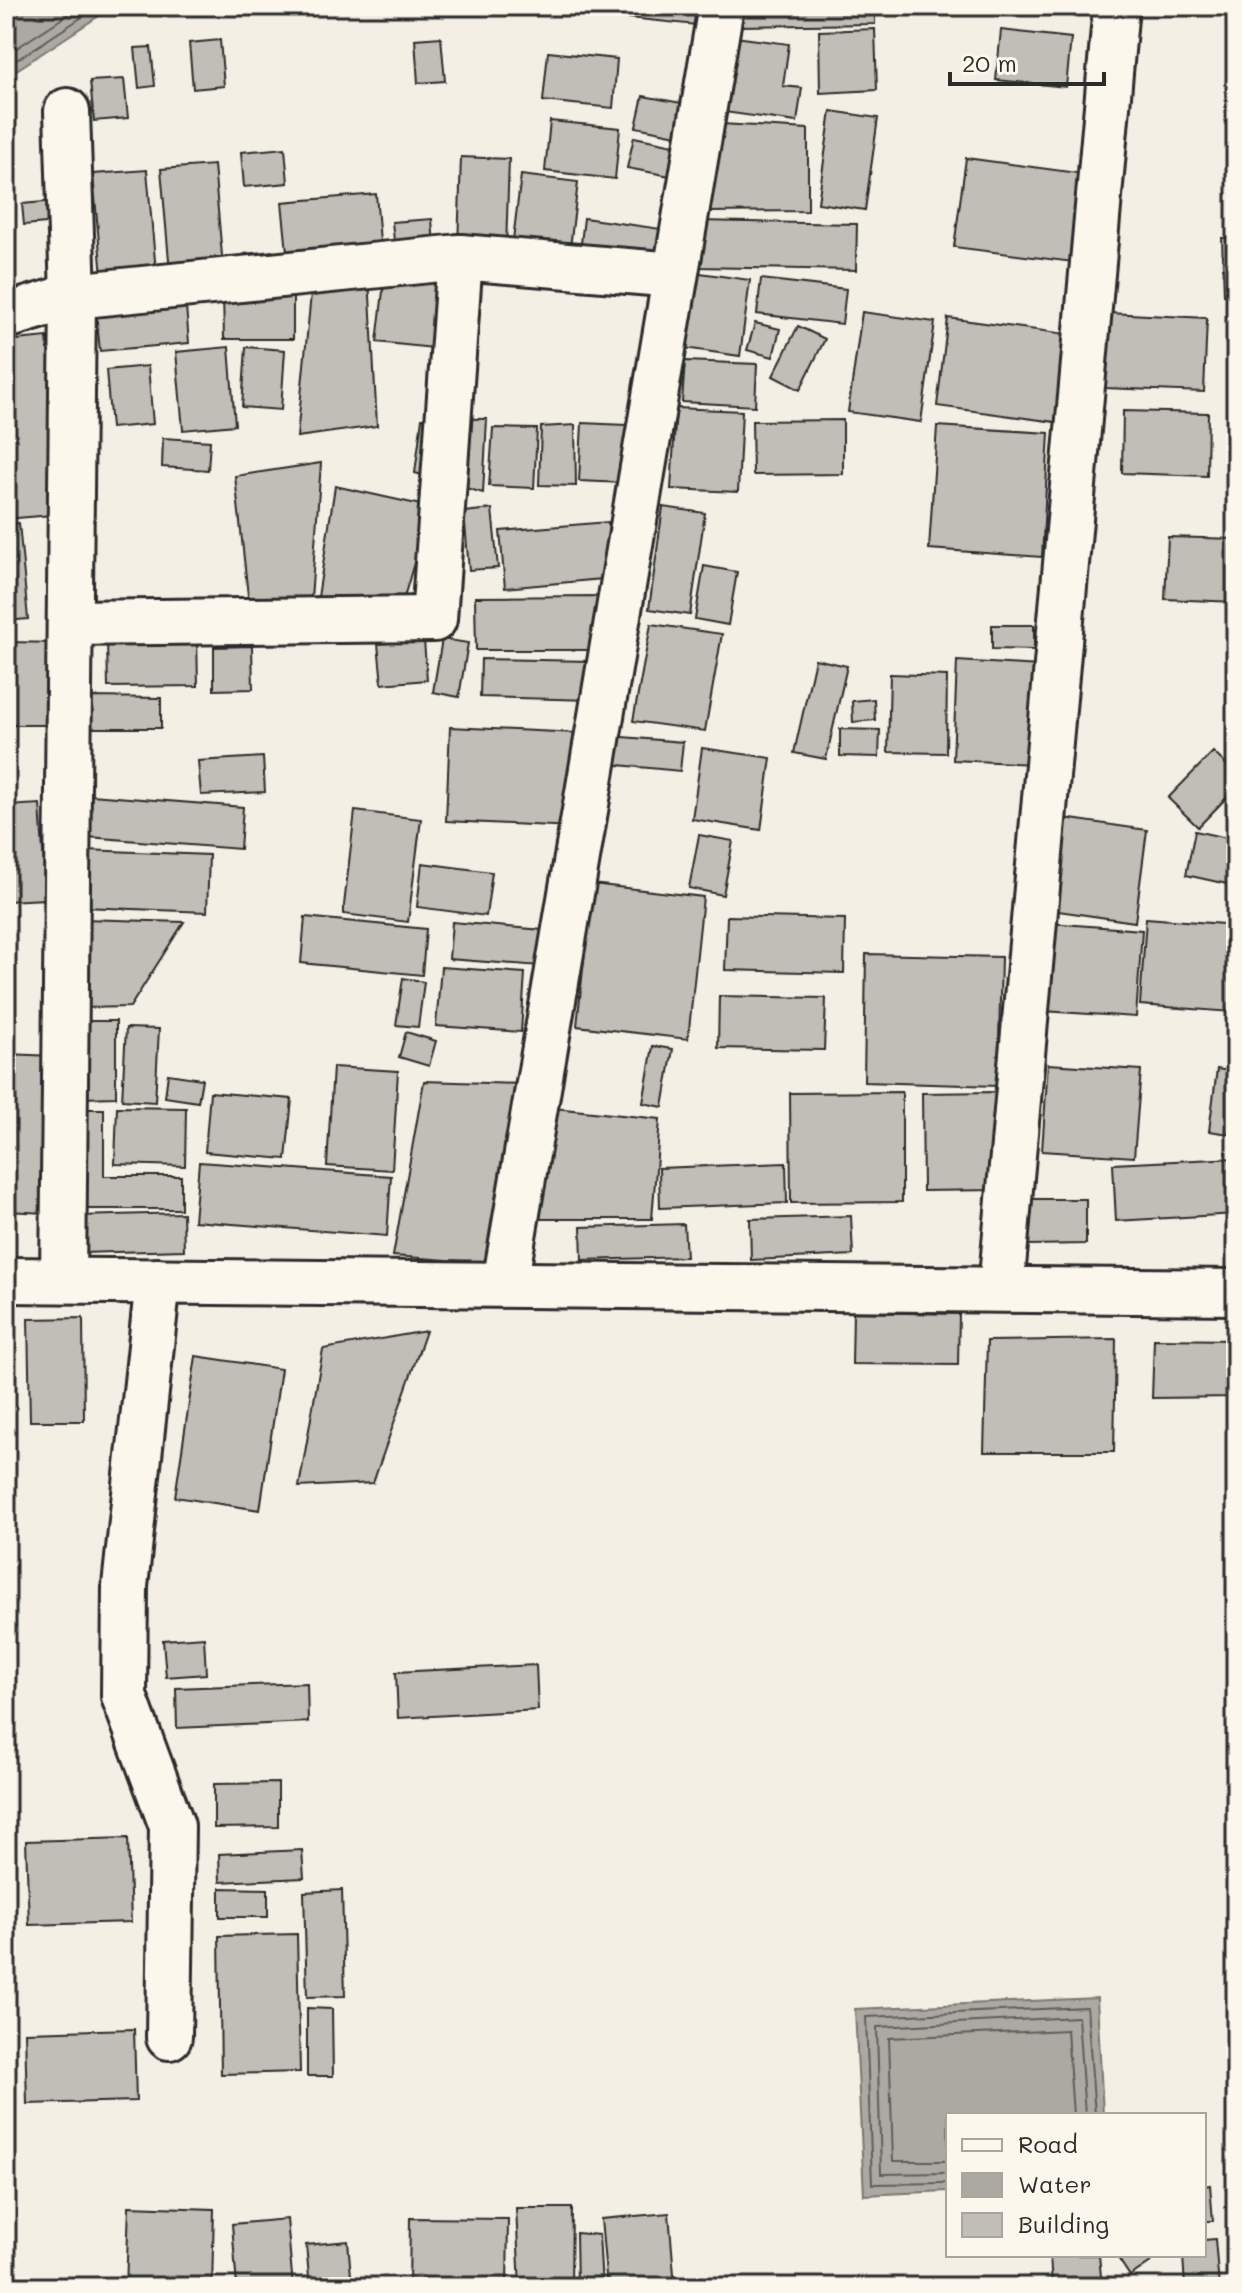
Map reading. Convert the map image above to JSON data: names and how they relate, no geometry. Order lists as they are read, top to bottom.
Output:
{
  "legend": ["Road", "Water", "Building"],
  "scale_bar": "20 m"
}
